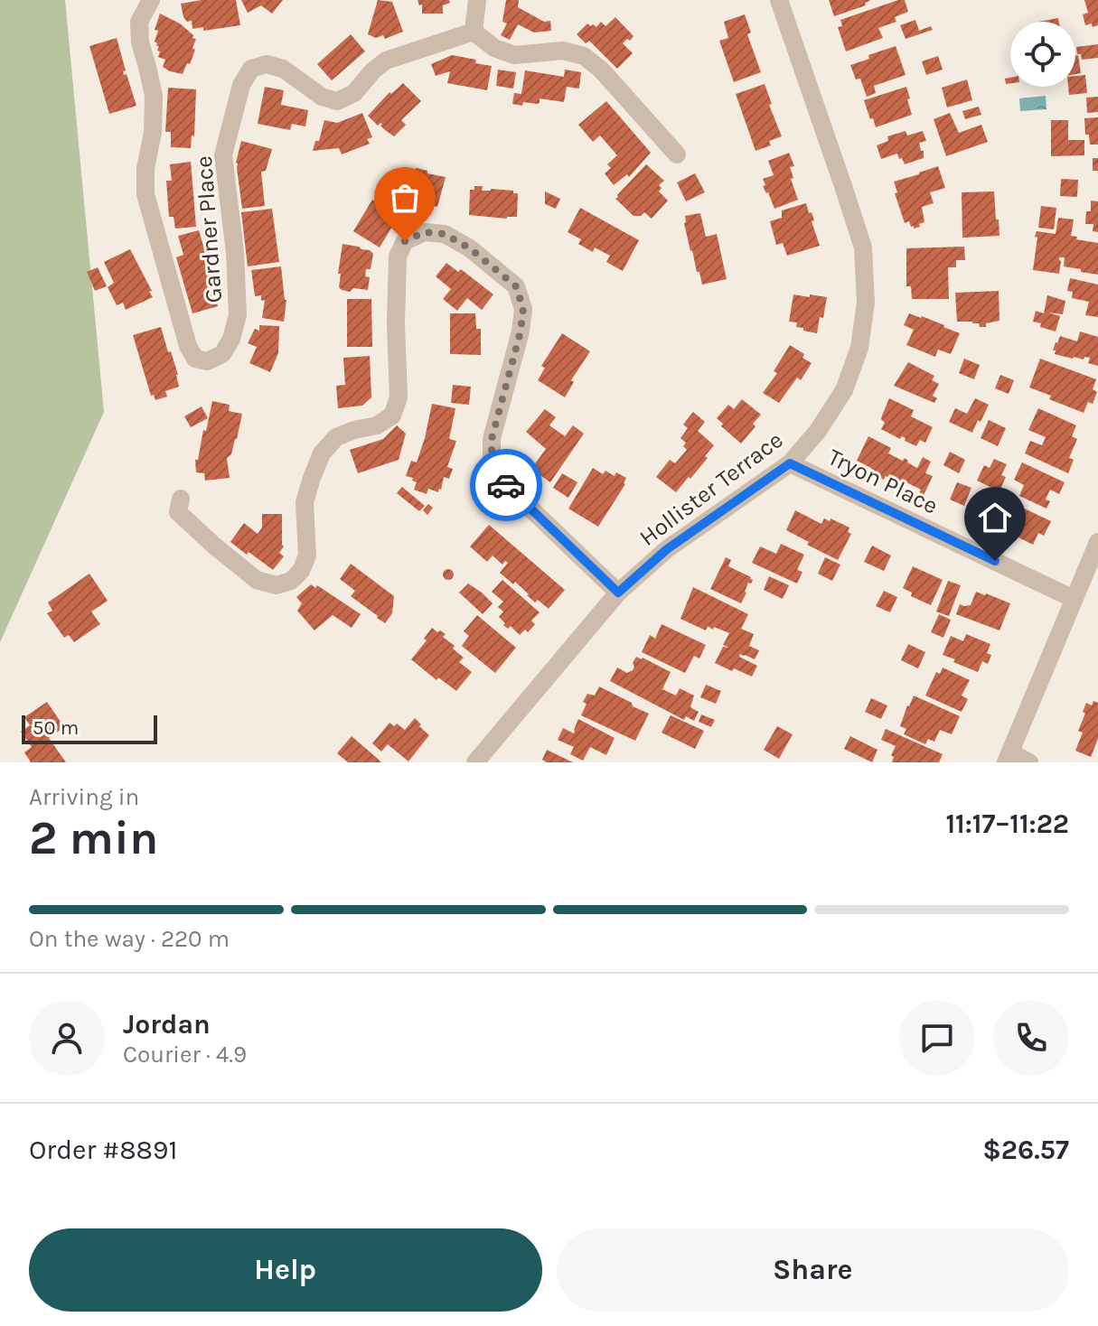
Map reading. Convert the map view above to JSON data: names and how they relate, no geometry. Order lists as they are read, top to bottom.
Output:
{
  "streets": {
    "street": ["Gardner Place", "Tryon Place", "Hollister Terrace"]
  },
  "crossings": [
    ["Tryon Place", "Hollister Terrace"]
  ],
  "scale_bar": "50 m",
  "page": {
    "scale": "50 m",
    "heading": ["2 min", "Arriving in", "11:17–11:22"],
    "panel": [
      "Jordan",
      "Courier · 4.9",
      "Order #8891",
      "$26.57"
    ],
    "bar": "On the way · 220 m",
    "buttons": ["Help", "Share"]
  }
}
